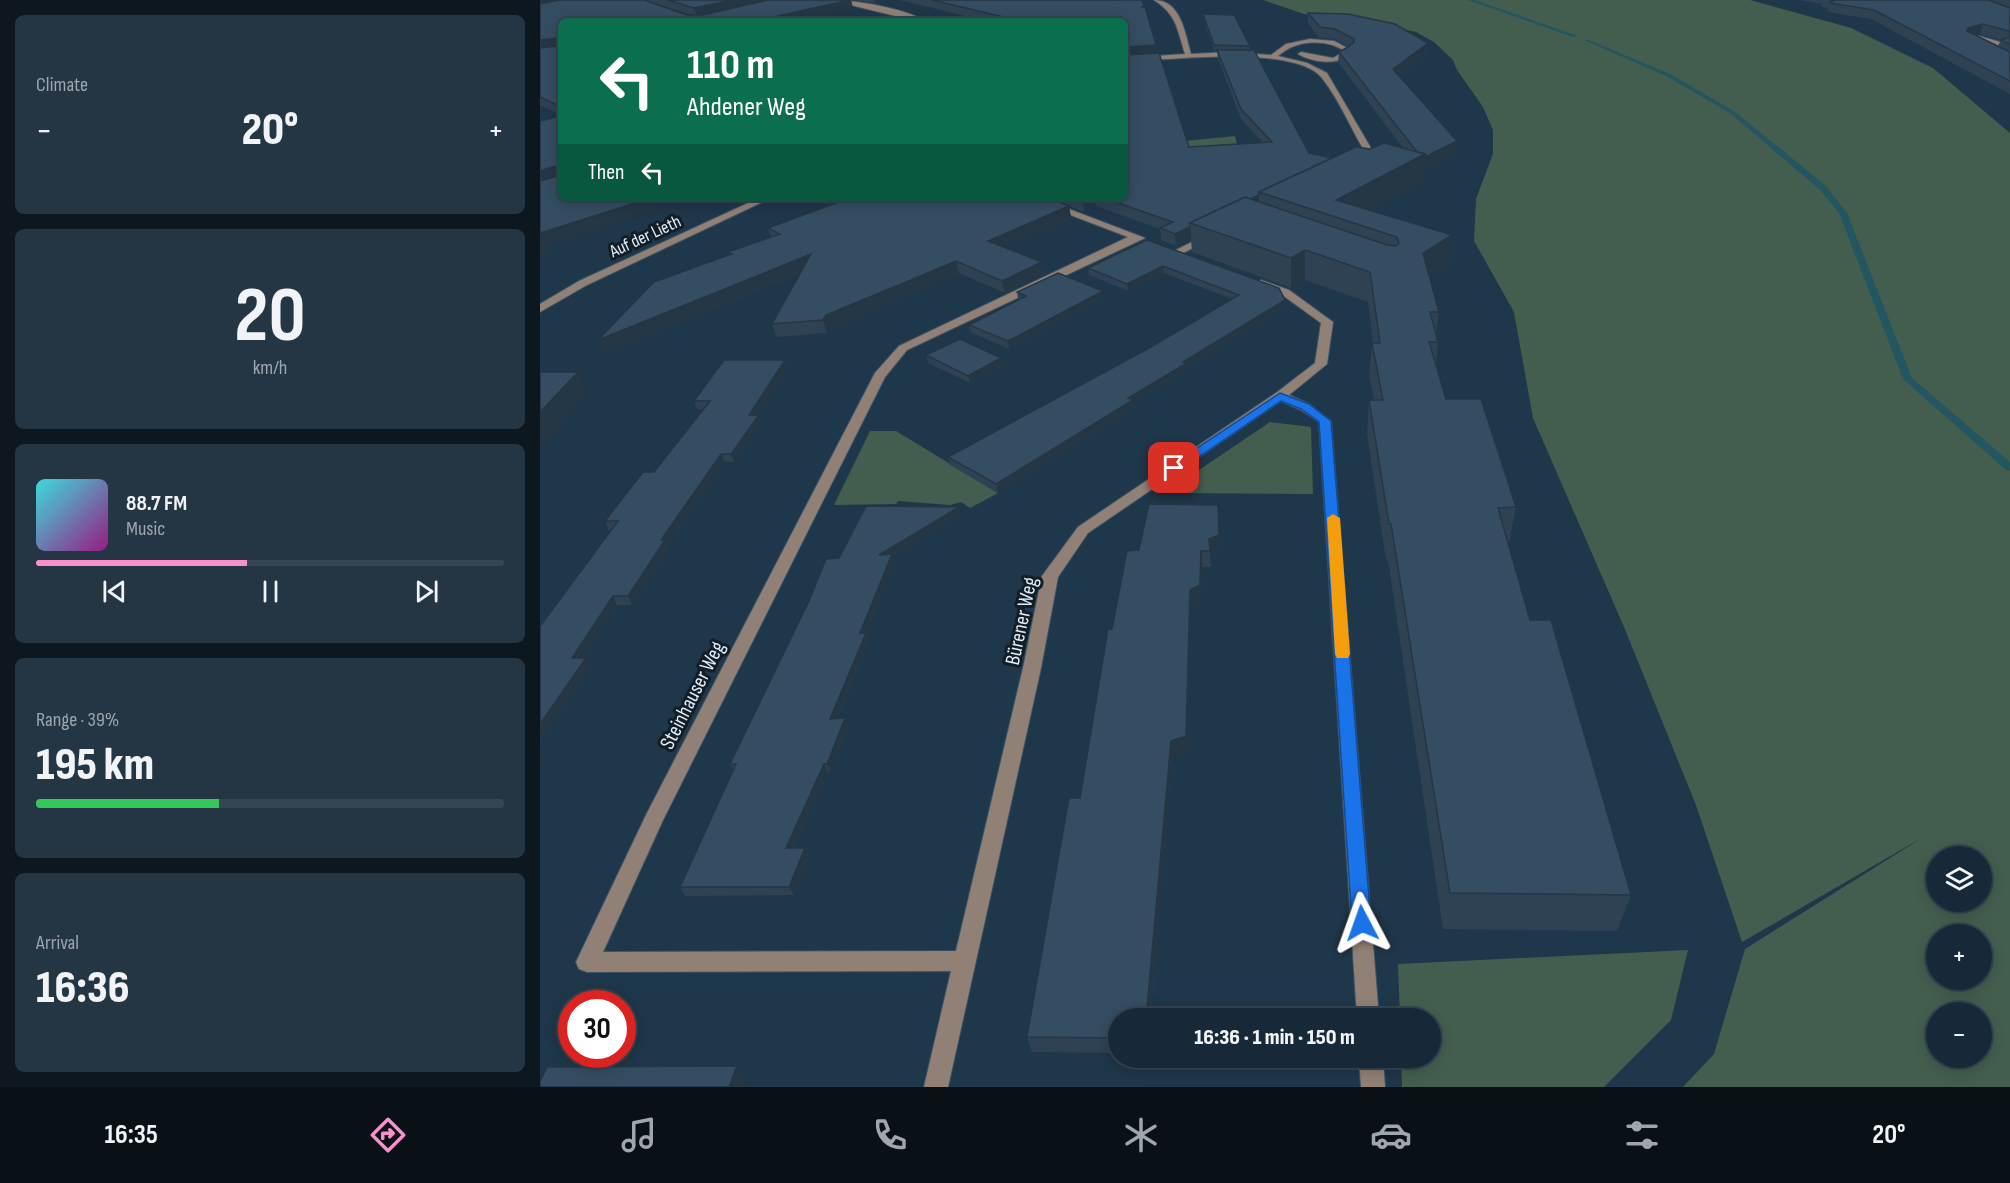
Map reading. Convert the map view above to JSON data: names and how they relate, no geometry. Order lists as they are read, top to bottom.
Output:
{
  "streets": {
    "street": ["Auf der Lieth", "Bürener Weg", "Steinhauser Weg"]
  },
  "crossings": [
    ["Bürener Weg", "Steinhauser Weg"]
  ],
  "page": {
    "tile": [
      "Climate",
      ["20", "km/h"],
      ["Range · 39%", "195 km"],
      ["Arrival", "16:36"]
    ],
    "turn": ["110 m", "Ahdener Weg"],
    "heat": ["−", "20°", "+"],
    "then": "Then",
    "song": ["88.7 FM", "Music"],
    "map_buttons": ["+", "−"],
    "limit": "30",
    "trip": "16:36 · 1 min · 150 m",
    "tabs": ["16:35", "20°"]
  }
}
